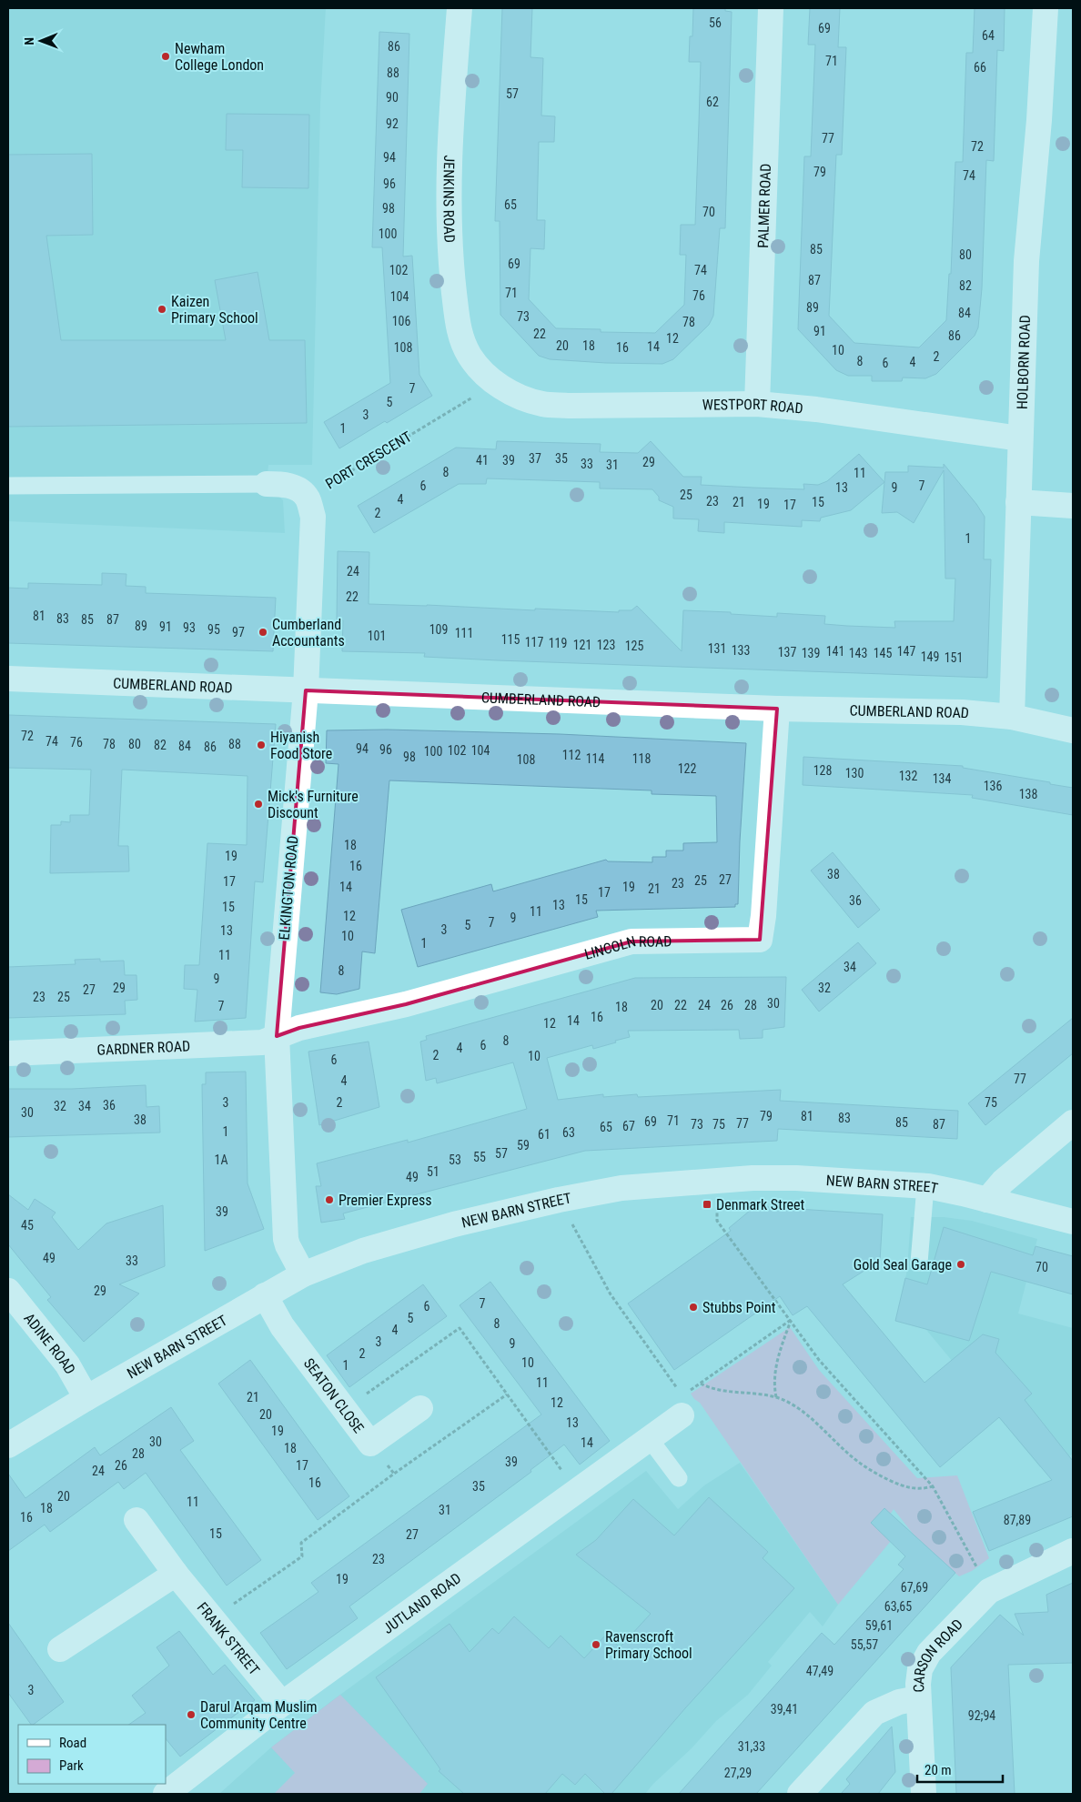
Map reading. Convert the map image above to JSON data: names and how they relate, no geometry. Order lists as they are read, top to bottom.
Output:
{
  "streets": {
    "street": [
      "JENKINS ROAD",
      "PALMER ROAD",
      "HOLBORN ROAD",
      "WESTPORT ROAD",
      "CUMBERLAND ROAD",
      "ELKINGTON ROAD",
      "LINCOLN ROAD",
      "GARDNER ROAD",
      "NEW BARN STREET",
      "ADINE ROAD",
      "SEATON CLOSE",
      "JUTLAND ROAD",
      "FRANK STREET",
      "CARSON ROAD"
    ],
    "path": ["PORT CRESCENT"]
  },
  "crossings": [
    ["JENKINS ROAD", "WESTPORT ROAD"],
    ["PALMER ROAD", "WESTPORT ROAD"],
    ["HOLBORN ROAD", "WESTPORT ROAD"],
    ["HOLBORN ROAD", "CUMBERLAND ROAD"],
    ["PORT CRESCENT", "ELKINGTON ROAD"],
    ["CUMBERLAND ROAD", "ELKINGTON ROAD"],
    ["CUMBERLAND ROAD", "LINCOLN ROAD"],
    ["ELKINGTON ROAD", "LINCOLN ROAD"],
    ["ELKINGTON ROAD", "GARDNER ROAD"],
    ["ELKINGTON ROAD", "NEW BARN STREET"],
    ["LINCOLN ROAD", "GARDNER ROAD"],
    ["NEW BARN STREET", "ADINE ROAD"],
    ["NEW BARN STREET", "SEATON CLOSE"],
    ["JUTLAND ROAD", "FRANK STREET"]
  ],
  "places": {
    "other": [
      "Newham College London",
      "Kaizen Primary School",
      "Cumberland Accountants",
      "Hiyanish Food Store",
      "Mick's Furniture Discount",
      "Premier Express",
      "Gold Seal Garage",
      "Stubbs Point",
      "Ravenscroft Primary School",
      "Darul Arqam Muslim Community Centre"
    ],
    "transit": ["Denmark Street"]
  },
  "house_numbers": [
    "56",
    "69",
    "64",
    "86",
    "71",
    "66",
    "88",
    "57",
    "90",
    "62",
    "92",
    "77",
    "72",
    "94",
    "79",
    "74",
    "96",
    "65",
    "98",
    "70",
    "100",
    "85",
    "80",
    "69",
    "102",
    "74",
    "87",
    "82",
    "71",
    "76",
    "104",
    "89",
    "84",
    "73",
    "106",
    "78",
    "91",
    "22",
    "86",
    "12",
    "20",
    "18",
    "14",
    "108",
    "16",
    "10",
    "2",
    "8",
    "4",
    "6",
    "7",
    "5",
    "3",
    "1",
    "37",
    "35",
    "41",
    "39",
    "29",
    "33",
    "31",
    "8",
    "11",
    "6",
    "7",
    "13",
    "9",
    "25",
    "4",
    "23",
    "21",
    "15",
    "19",
    "17",
    "2",
    "1",
    "24",
    "22",
    "81",
    "83",
    "85",
    "87",
    "89",
    "91",
    "93",
    "95",
    "109",
    "97",
    "111",
    "101",
    "115",
    "117",
    "119",
    "121",
    "123",
    "125",
    "131",
    "133",
    "141",
    "147",
    "137",
    "139",
    "143",
    "145",
    "149",
    "151",
    "72",
    "74",
    "76",
    "78",
    "80",
    "88",
    "82",
    "84",
    "86",
    "94",
    "96",
    "102",
    "104",
    "100",
    "112",
    "98",
    "114",
    "118",
    "108",
    "122",
    "128",
    "130",
    "132",
    "134",
    "136",
    "138",
    "18",
    "19",
    "16",
    "38",
    "27",
    "25",
    "17",
    "23",
    "14",
    "19",
    "21",
    "17",
    "15",
    "36",
    "13",
    "15",
    "11",
    "12",
    "9",
    "7",
    "5",
    "3",
    "13",
    "10",
    "1",
    "11",
    "34",
    "8",
    "9",
    "29",
    "32",
    "27",
    "23",
    "25",
    "30",
    "20",
    "22",
    "24",
    "26",
    "28",
    "7",
    "18",
    "16",
    "14",
    "12",
    "8",
    "6",
    "4",
    "2",
    "10",
    "6",
    "77",
    "4",
    "3",
    "2",
    "75",
    "36",
    "32",
    "34",
    "30",
    "79",
    "81",
    "83",
    "38",
    "71",
    "69",
    "85",
    "77",
    "73",
    "75",
    "87",
    "67",
    "65",
    "1",
    "63",
    "61",
    "59",
    "57",
    "55",
    "1A",
    "53",
    "51",
    "49",
    "39",
    "45",
    "49",
    "33",
    "70",
    "29",
    "7",
    "6",
    "5",
    "8",
    "4",
    "3",
    "9",
    "2",
    "10",
    "1",
    "11",
    "21",
    "12",
    "20",
    "13",
    "19",
    "30",
    "14",
    "18",
    "28",
    "39",
    "26",
    "17",
    "24",
    "16",
    "35",
    "20",
    "11",
    "18",
    "31",
    "16",
    "87,89",
    "15",
    "27",
    "23",
    "19",
    "67,69",
    "63,65",
    "59,61",
    "55,57",
    "47,49",
    "3",
    "39,41",
    "92;94",
    "31,33",
    "27,29"
  ],
  "legend": ["Road", "Park"],
  "scale_bar": "20 m",
  "north": "left"
}
